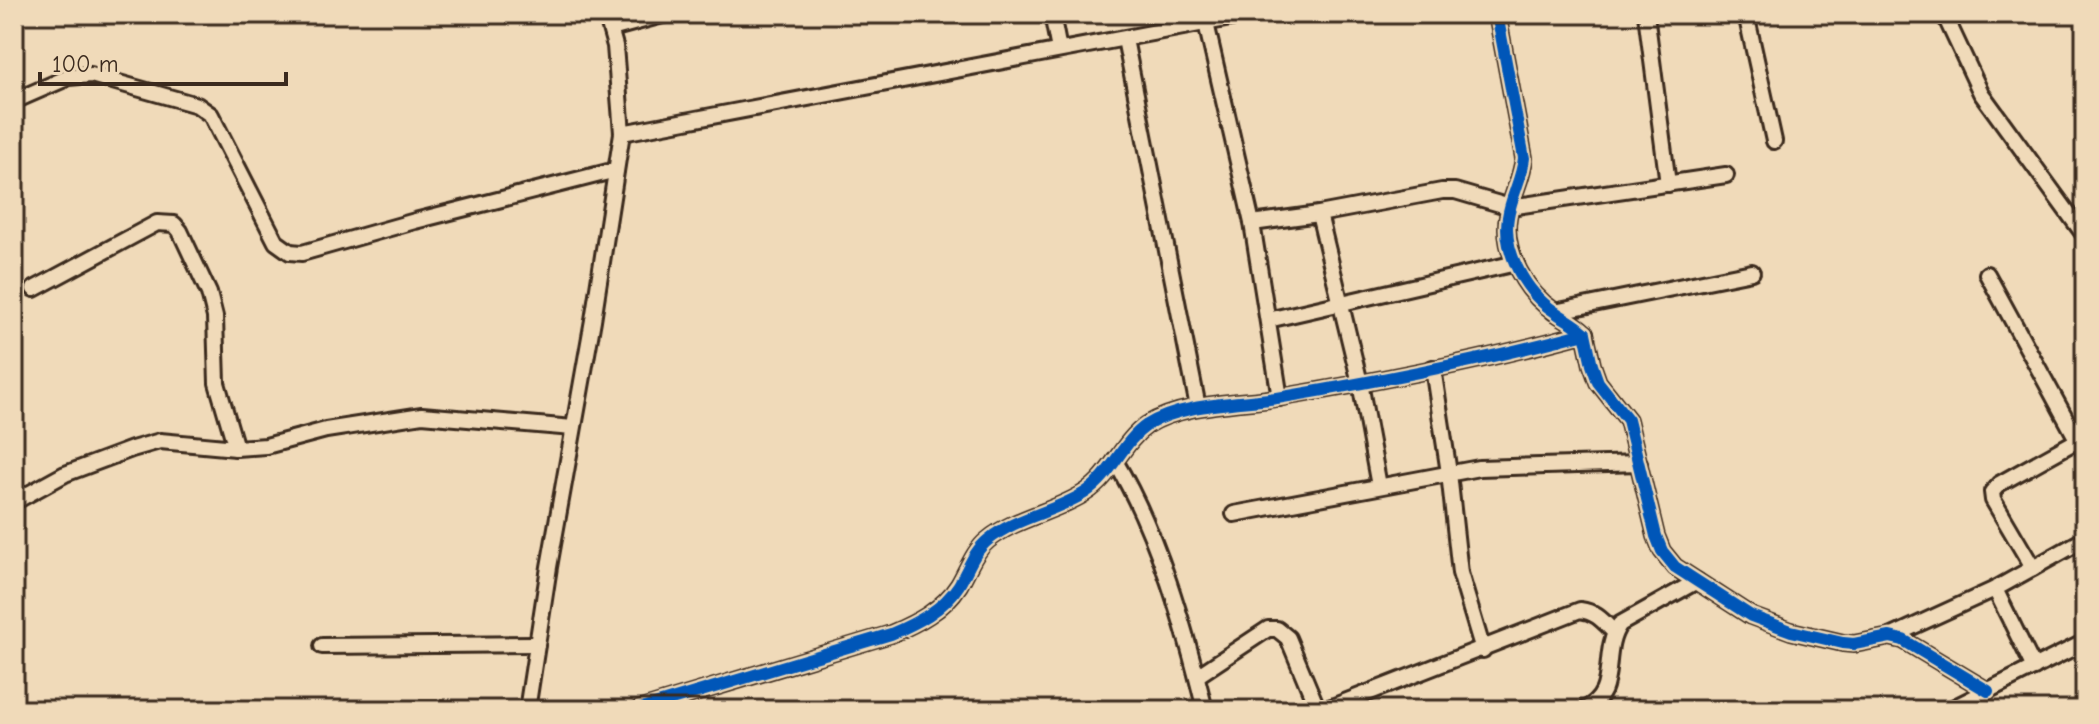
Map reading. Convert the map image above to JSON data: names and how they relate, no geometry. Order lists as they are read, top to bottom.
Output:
{
  "scale_bar": "100 m"
}
